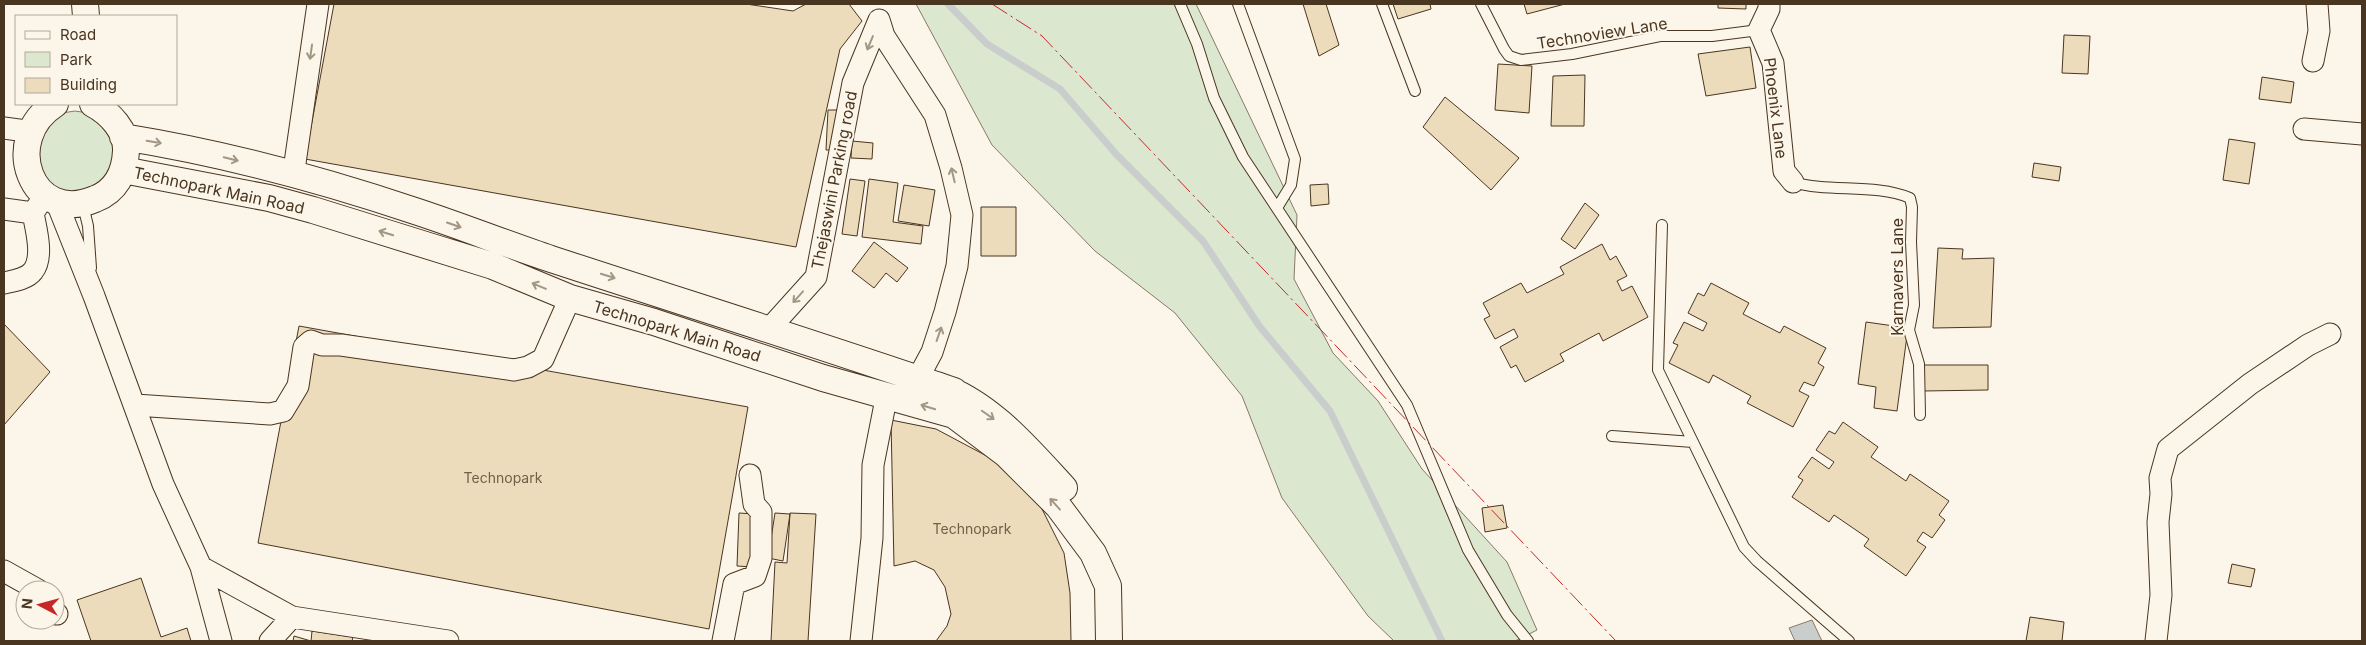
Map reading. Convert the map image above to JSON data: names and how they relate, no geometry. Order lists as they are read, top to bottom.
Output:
{
  "streets": {
    "street": ["Phoenix Lane", "Thejaswini Parking road", "Technopark Main Road"],
    "lane": ["Technoview Lane", "Karnavers Lane"]
  },
  "crossings": [
    ["Technoview Lane", "Phoenix Lane"],
    ["Phoenix Lane", "Karnavers Lane"],
    ["Thejaswini Parking road", "Technopark Main Road"]
  ],
  "house_numbers": ["Technopark", "Technopark"],
  "legend": ["Road", "Park", "Building"],
  "north": "left"
}
